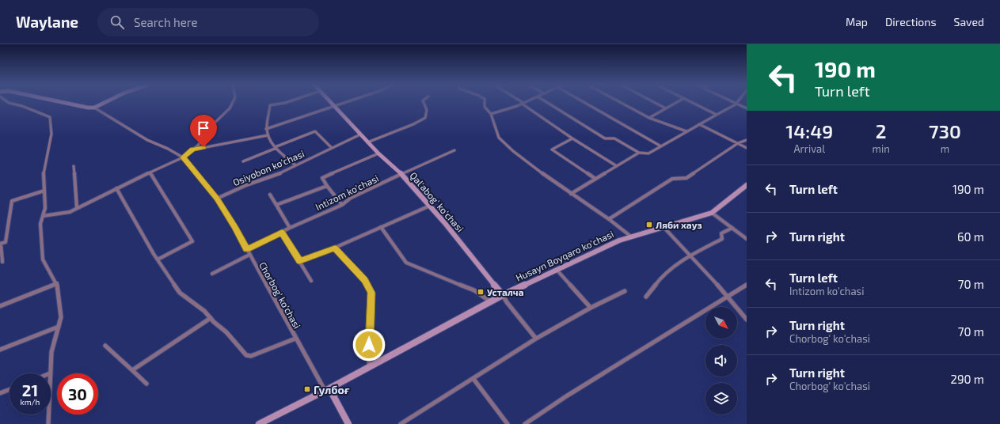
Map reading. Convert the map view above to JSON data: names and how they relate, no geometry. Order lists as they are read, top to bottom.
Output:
{
  "streets": {
    "street": [
      "Osiyobon ko'chasi",
      "Intizom ko'chasi",
      "Qal'abog' ko'chasi",
      "Husayn Boyqaro ko'chasi",
      "Сhorbog' ko'chasi"
    ]
  },
  "crossings": [
    ["Osiyobon ko'chasi", "Qal'abog' ko'chasi"],
    ["Osiyobon ko'chasi", "Сhorbog' ko'chasi"],
    ["Intizom ko'chasi", "Qal'abog' ko'chasi"],
    ["Intizom ko'chasi", "Сhorbog' ko'chasi"],
    ["Qal'abog' ko'chasi", "Husayn Boyqaro ko'chasi"],
    ["Husayn Boyqaro ko'chasi", "Сhorbog' ko'chasi"]
  ],
  "places": {
    "transit": ["Ляби хауз", "Усталча", "Гулбоғ"]
  },
  "north": "bottom right",
  "page": {
    "header": "Waylane",
    "search": "Search here",
    "nav": ["Map", "Directions", "Saved"],
    "turn": ["190 m", "Turn left"],
    "eta": [
      "14:49",
      "Arrival",
      "2",
      "min",
      "730",
      "m"
    ],
    "list": [
      {
        "name": "Turn left",
        "value": "190 m"
      },
      {
        "name": "Turn right",
        "value": "60 m"
      },
      {
        "name": "Turn left",
        "note": "Intizom ko'chasi",
        "value": "70 m"
      },
      {
        "name": "Turn right",
        "note": "Сhorbog' ko'chasi",
        "value": "70 m"
      },
      {
        "name": "Turn right",
        "note": "Сhorbog' ko'chasi",
        "value": "290 m"
      }
    ],
    "speed": "21 km/h",
    "limit": "30"
  }
}
